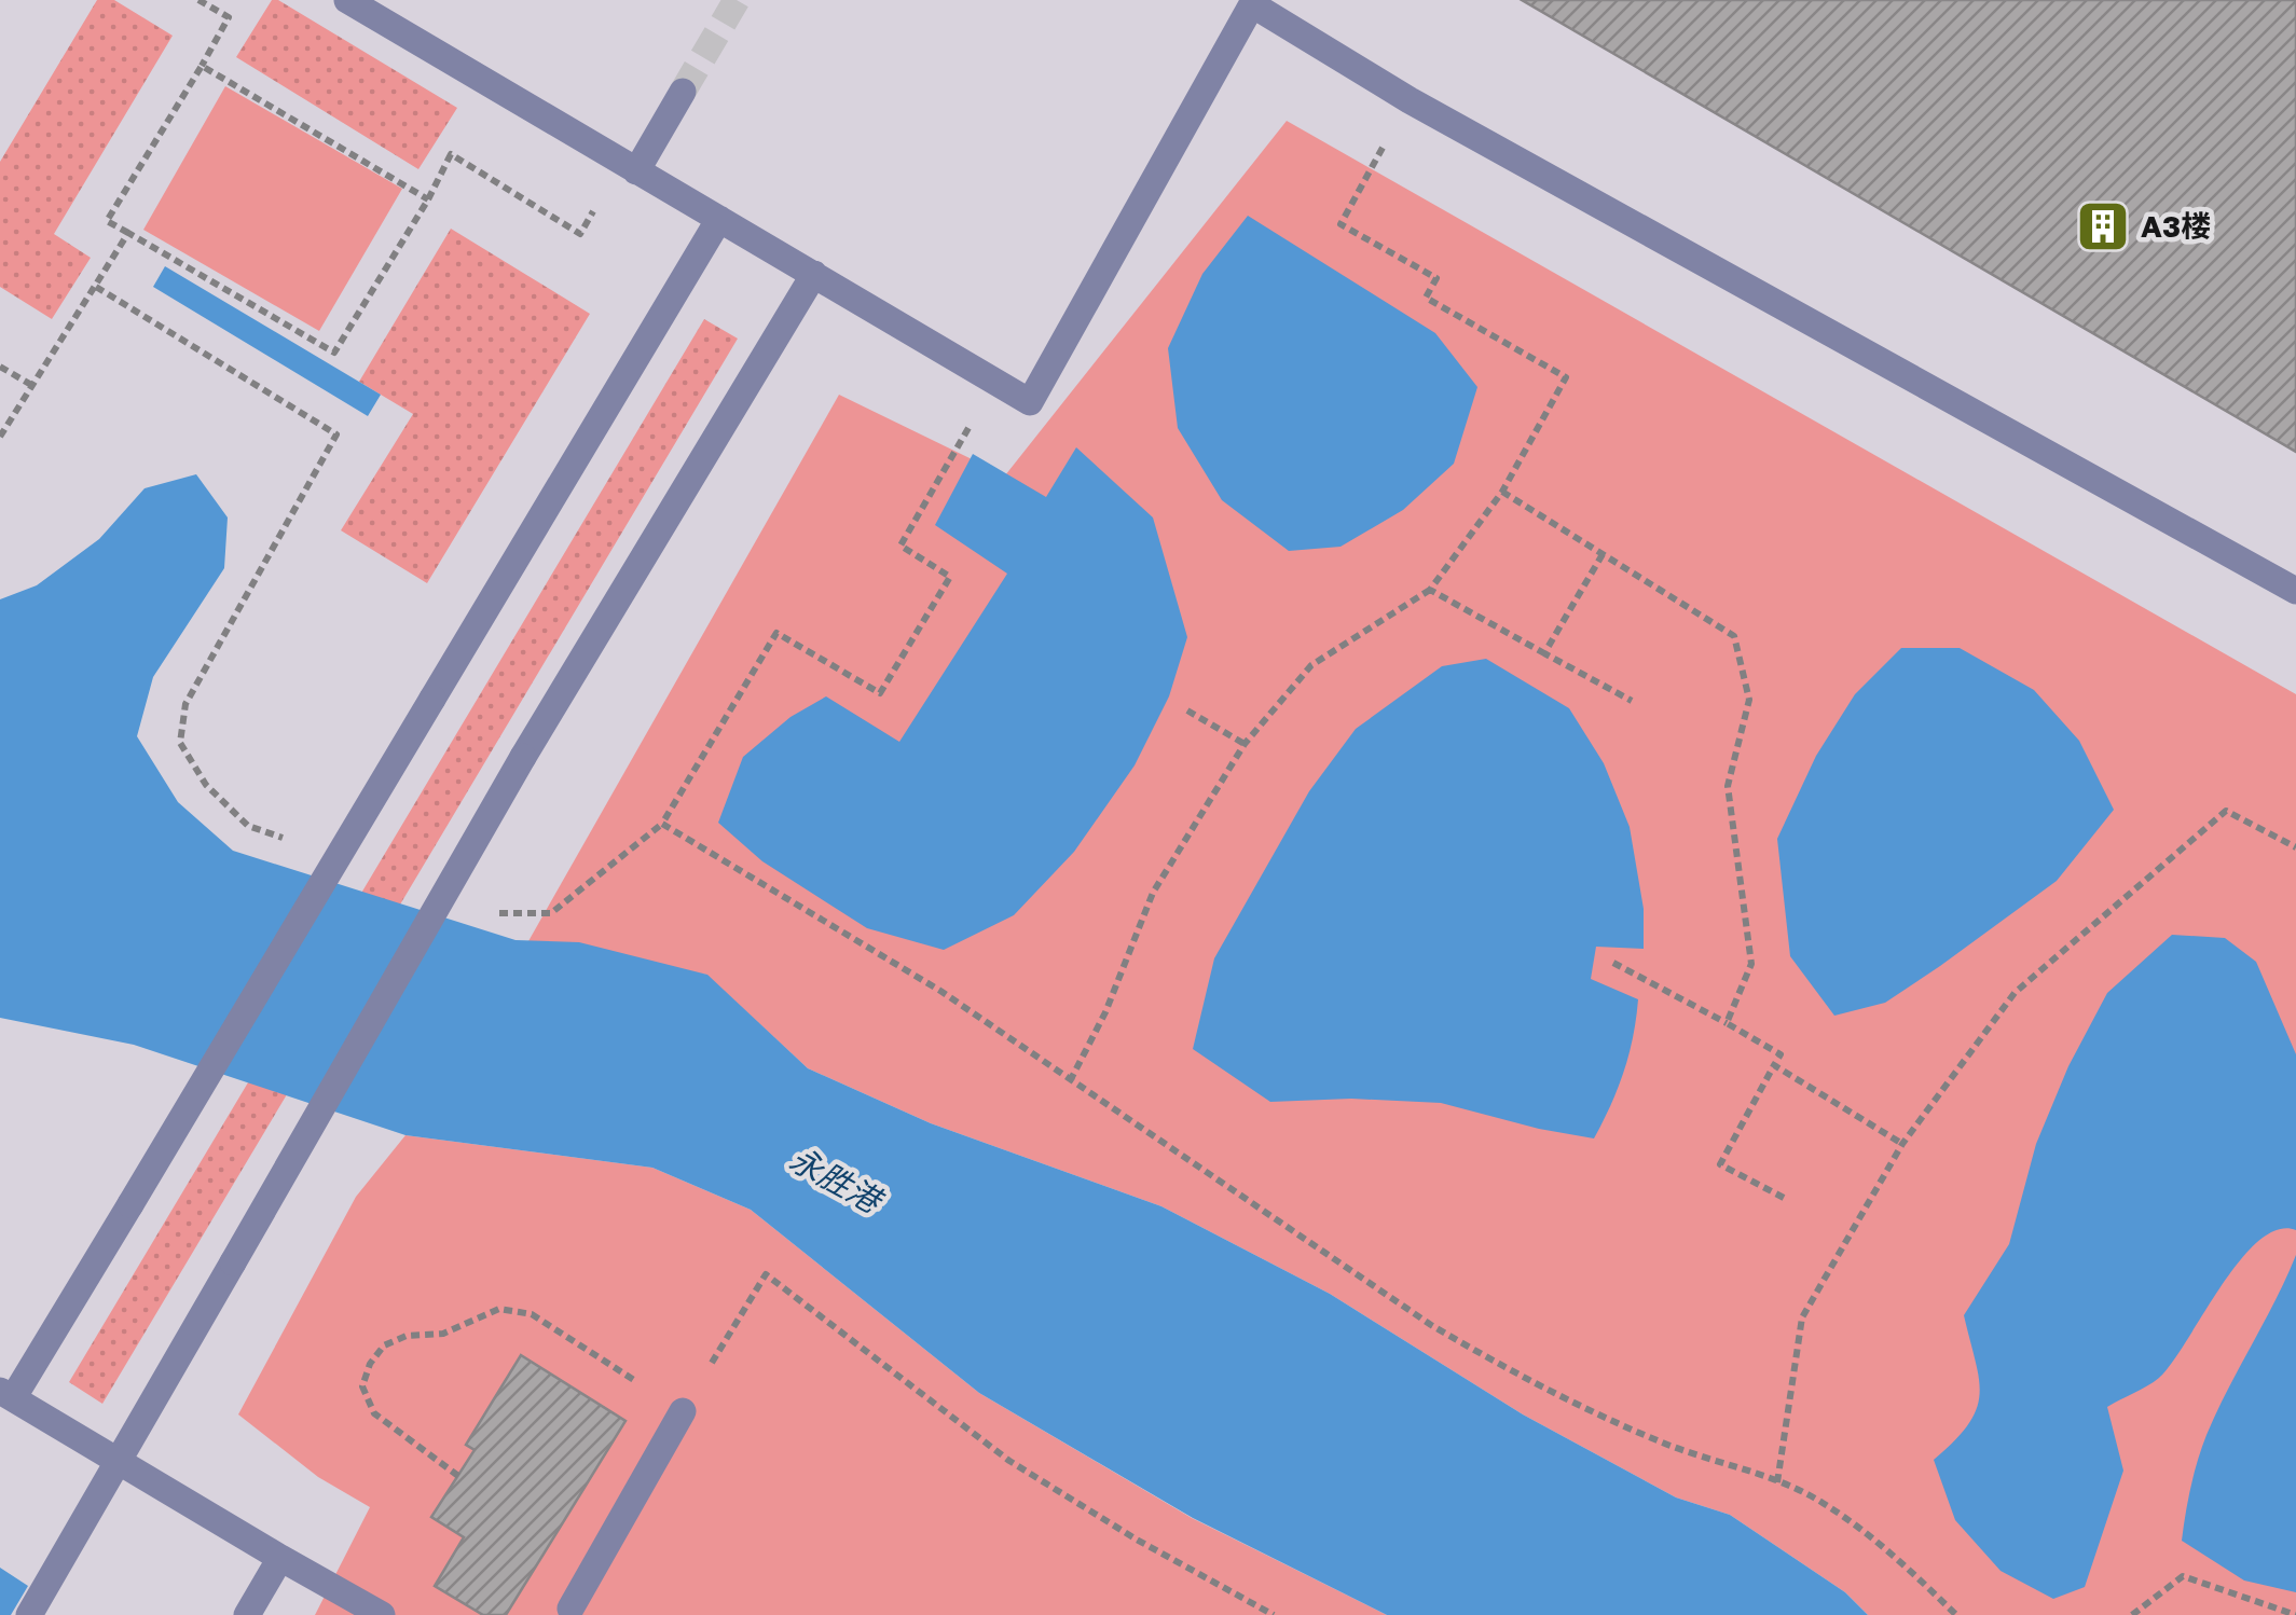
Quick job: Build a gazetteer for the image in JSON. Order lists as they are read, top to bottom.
{
  "water": ["永胜港"],
  "places": {
    "building": ["A3楼"]
  }
}
